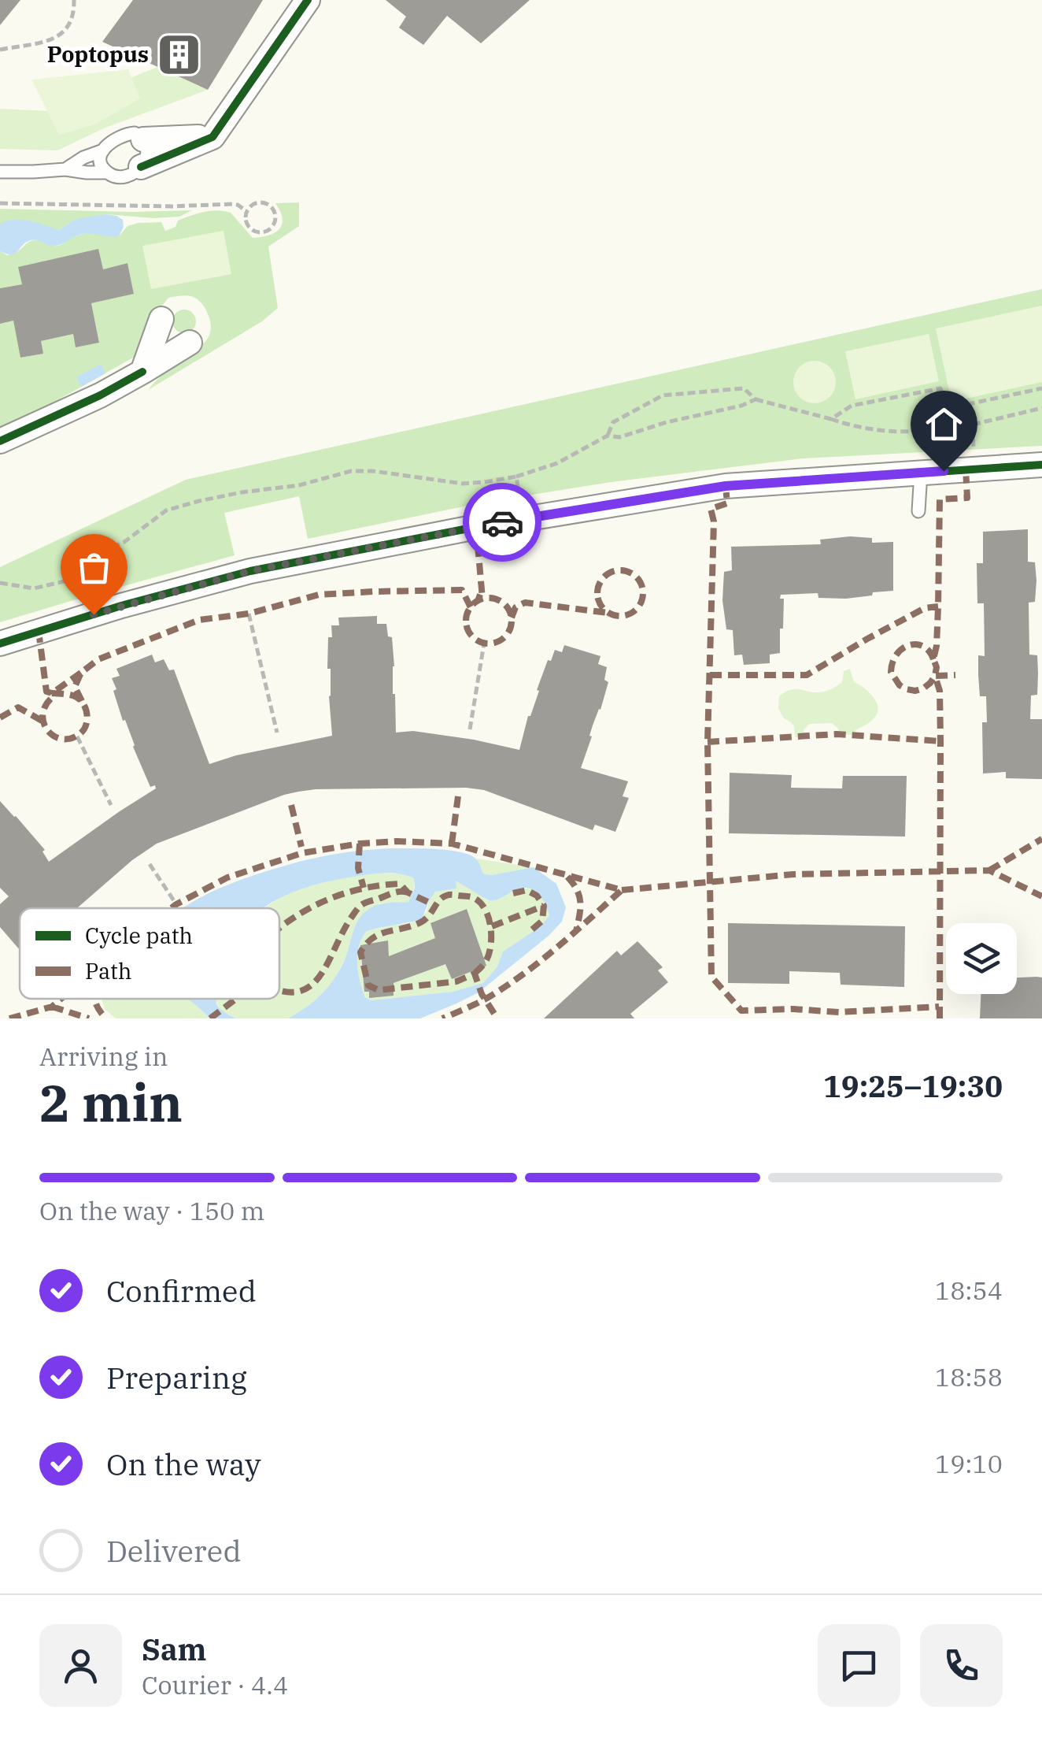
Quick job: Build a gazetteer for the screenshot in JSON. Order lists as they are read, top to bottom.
{
  "places": {
    "building": ["Poptopus"]
  },
  "legend": ["Cycle path", "Path"],
  "page": {
    "heading": ["2 min", "Arriving in", "19:25–19:30"],
    "panel": ["Sam", "Courier · 4.4"],
    "bar": "On the way · 150 m",
    "list": [
      ["Confirmed", "18:54"],
      ["Preparing", "18:58"],
      ["On the way", "19:10"],
      "Delivered"
    ]
  }
}
